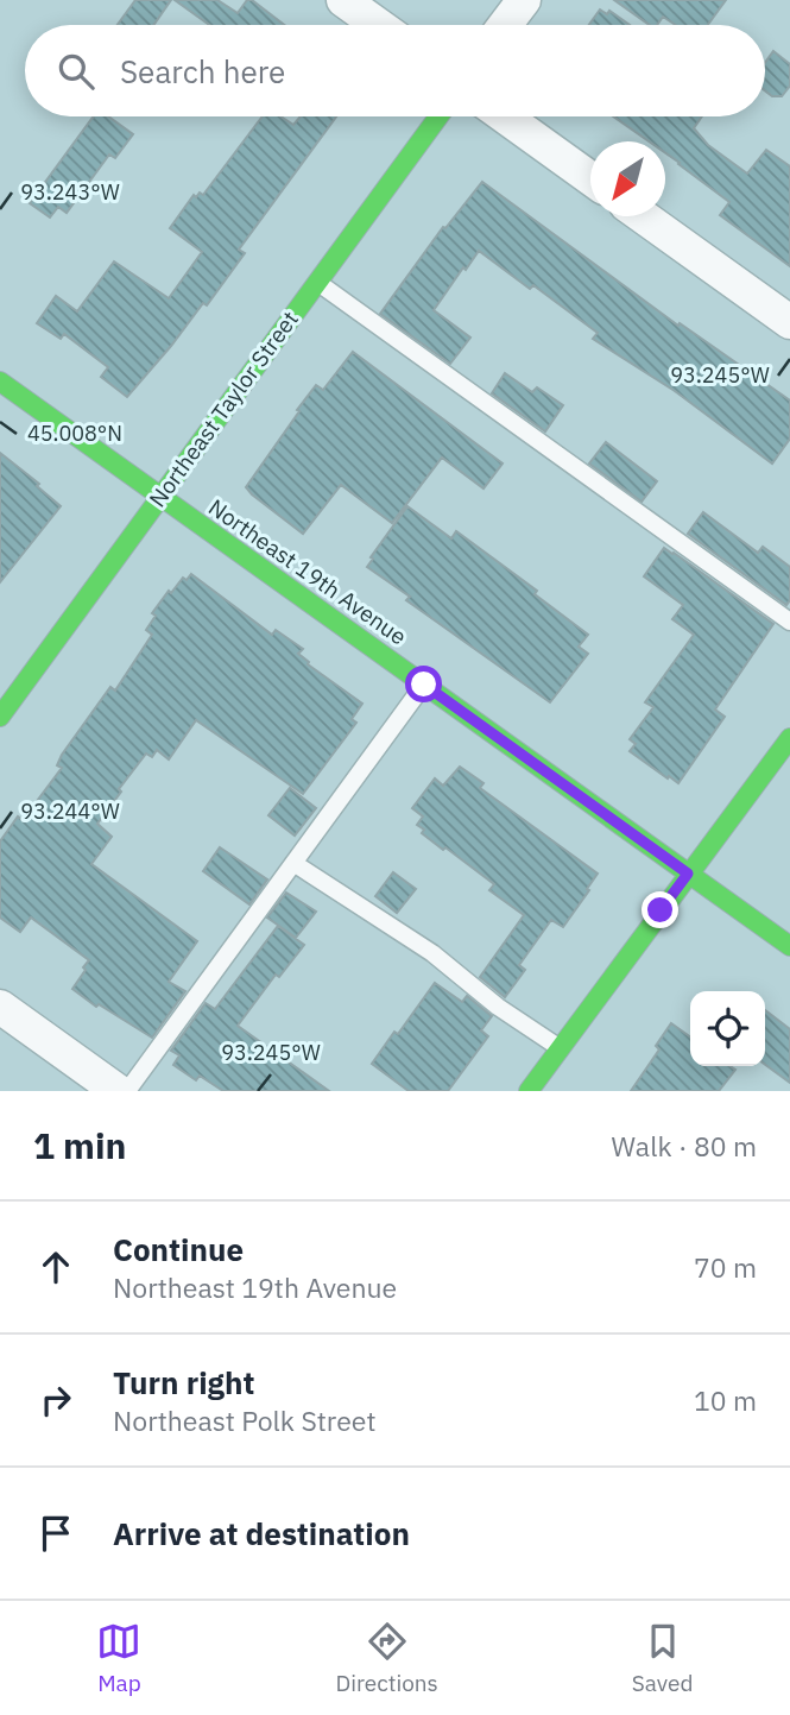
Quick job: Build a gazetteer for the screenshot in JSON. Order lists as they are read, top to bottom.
{
  "streets": {
    "street": ["Northeast Taylor Street", "Northeast 19th Avenue"]
  },
  "crossings": [
    ["Northeast Taylor Street", "Northeast 19th Avenue"]
  ],
  "north": "bottom left",
  "page": {
    "search": "Search here",
    "heading": ["1 min", "Walk · 80 m"],
    "list": [
      ["Continue", "Northeast 19th Avenue", "70 m"],
      ["Turn right", "Northeast Polk Street", "10 m"],
      "Arrive at destination"
    ],
    "nav": ["Map", "Directions", "Saved"]
  },
  "coordinates": [
    "93.243°W",
    "93.245°W",
    "45.008°N",
    "93.244°W"
  ]
}
